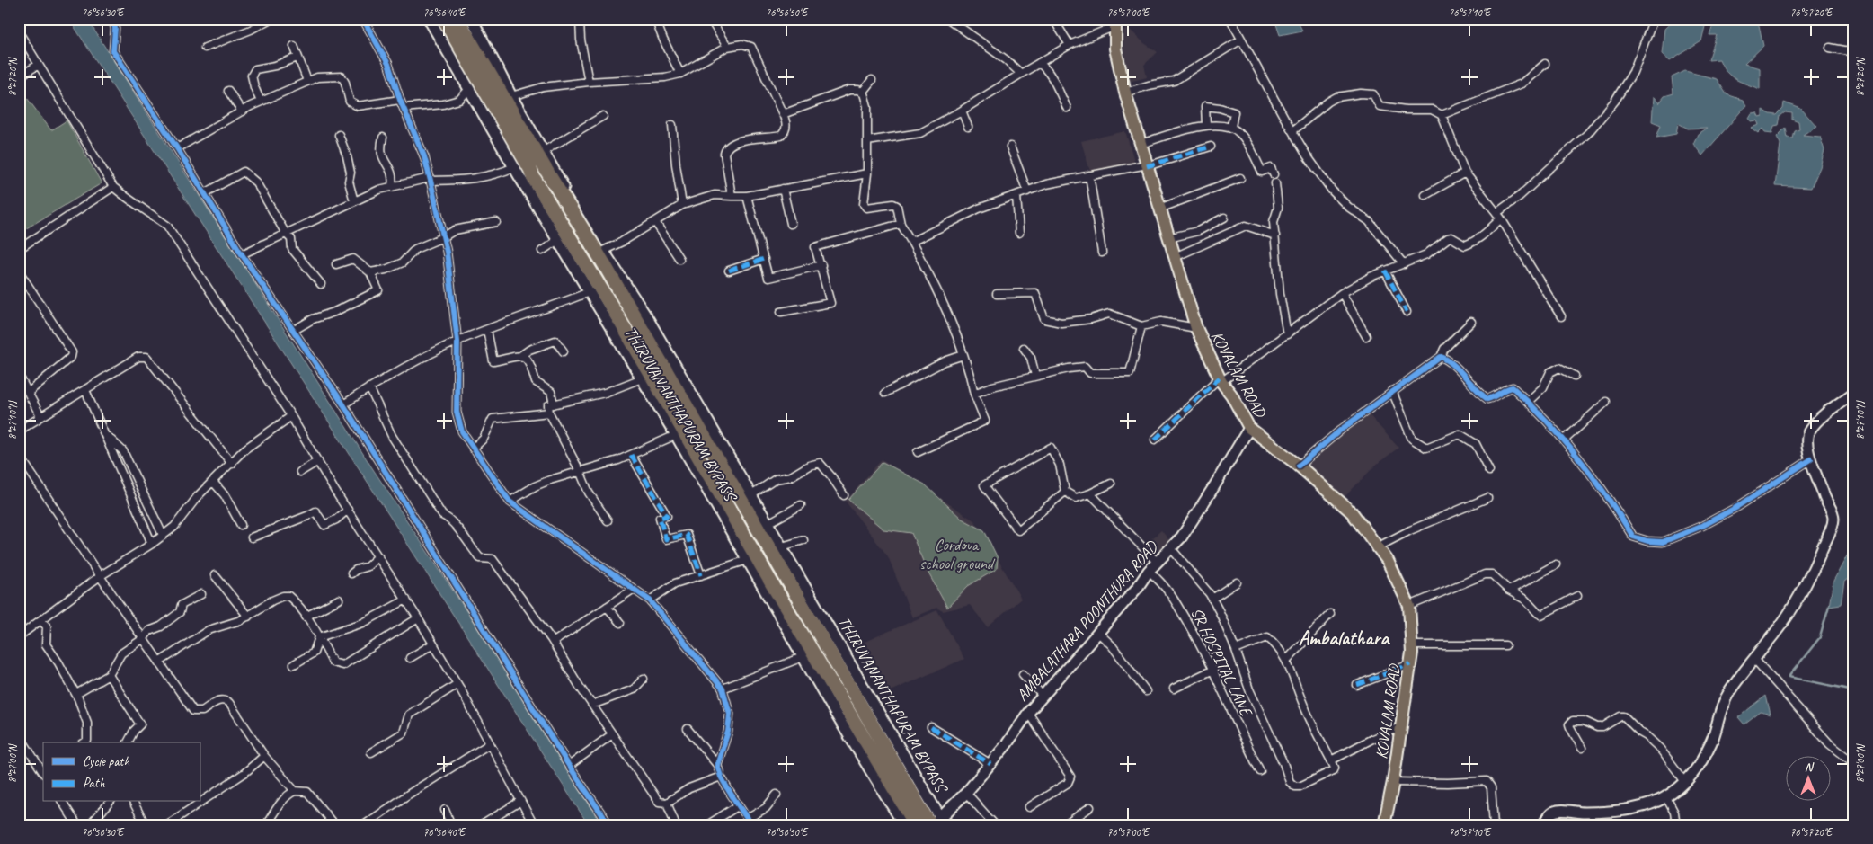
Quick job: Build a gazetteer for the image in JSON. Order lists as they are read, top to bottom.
{
  "streets": {
    "highway": ["THIRUVANANTHAPURAM BYPASS"],
    "main road": ["KOVALAM ROAD"],
    "street": ["AMBALATHARA POONTHURA ROAD", "SR HOSPITAL LANE"]
  },
  "crossings": [
    ["KOVALAM ROAD", "AMBALATHARA POONTHURA ROAD"],
    ["THIRUVANANTHAPURAM BYPASS", "AMBALATHARA POONTHURA ROAD"],
    ["AMBALATHARA POONTHURA ROAD", "SR HOSPITAL LANE"]
  ],
  "districts": ["Ambalathara"],
  "parks": ["Cordova school ground"],
  "legend": ["Cycle path", "Path"],
  "north": "top",
  "coordinates": [
    "76°56'30\"E",
    "76°56'40\"E",
    "76°56'50\"E",
    "76°57'00\"E",
    "76°57'10\"E",
    "76°57'20\"E",
    "8°27'20\"N",
    "8°27'10\"N",
    "8°27'00\"N"
  ]
}
